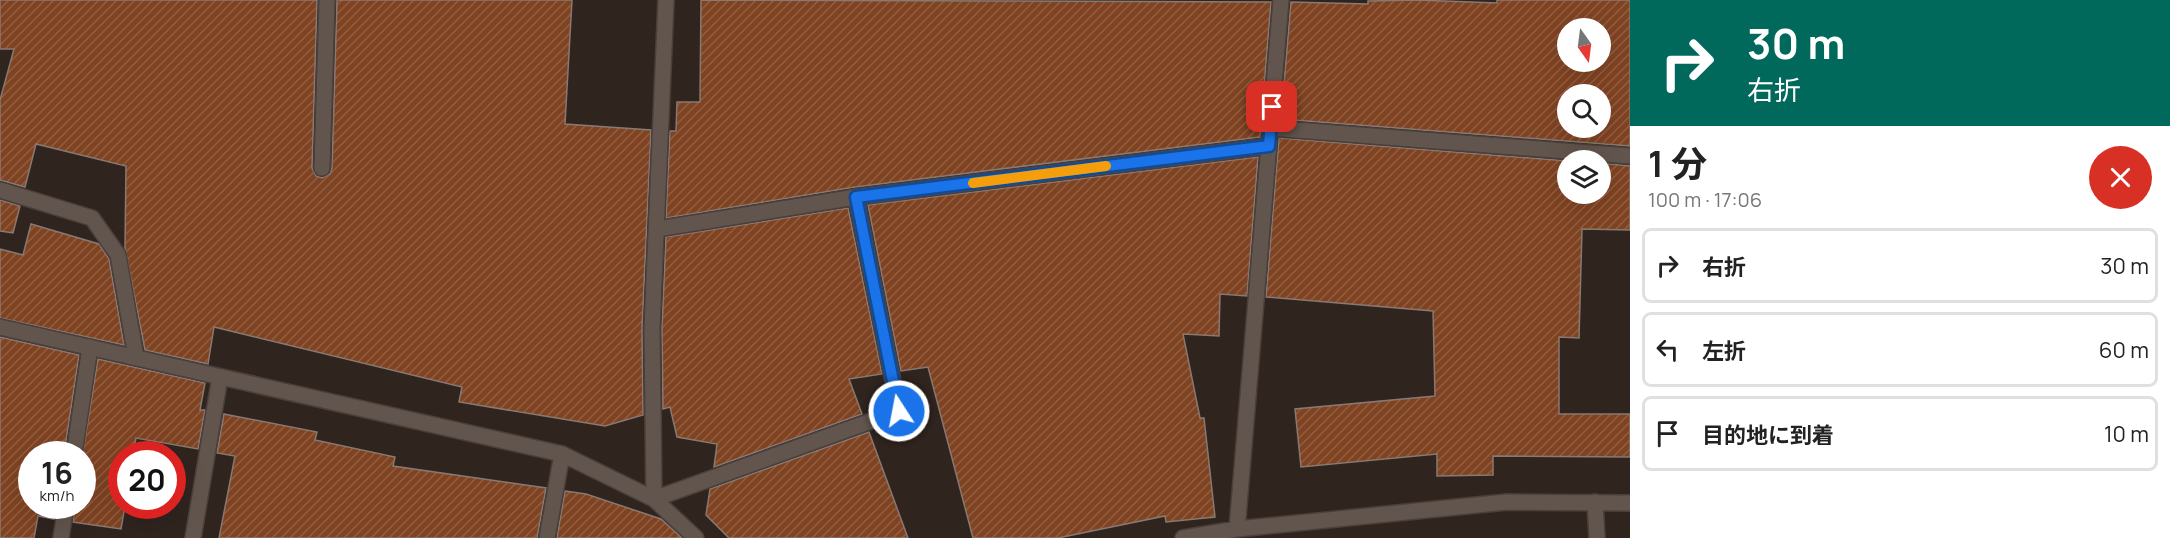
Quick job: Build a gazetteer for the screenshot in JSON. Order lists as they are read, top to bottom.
{
  "north": "bottom",
  "page": {
    "turn": ["30 m", "右折"],
    "heading": ["1 分", "100 m · 17:06"],
    "list": [
      {
        "name": "右折",
        "value": "30 m"
      },
      {
        "name": "左折",
        "value": "60 m"
      },
      {
        "name": "目的地に到着",
        "value": "10 m"
      }
    ],
    "speed": "16 km/h",
    "limit": "20"
  }
}
